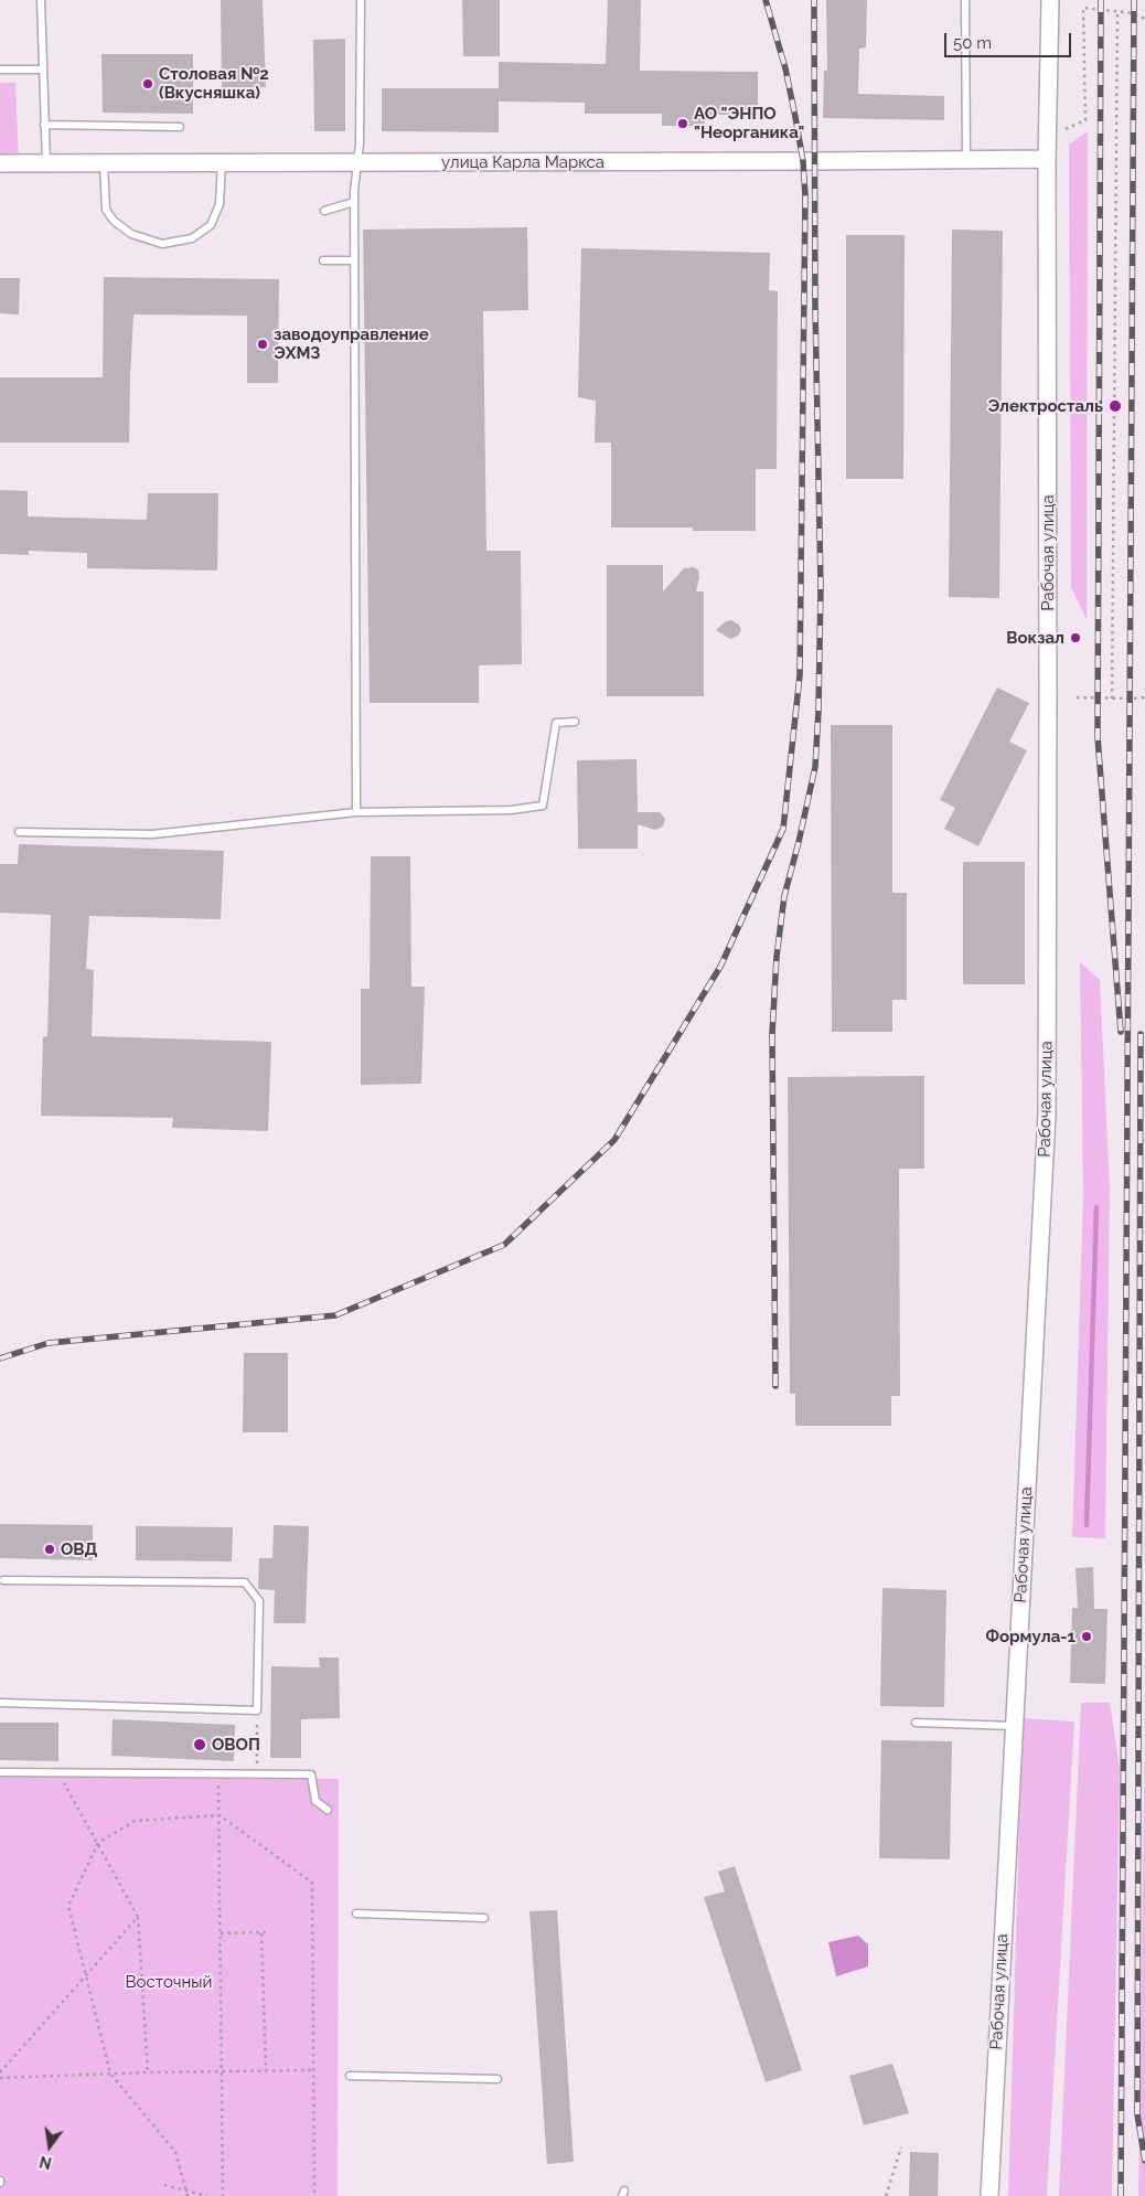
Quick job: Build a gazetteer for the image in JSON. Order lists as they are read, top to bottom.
{
  "streets": {
    "street": ["улица Карла Маркса", "Рабочая улица"]
  },
  "crossings": [
    ["улица Карла Маркса", "Рабочая улица"]
  ],
  "parks": ["Восточный"],
  "places": [
    "Столовая №2 (Вкусняшка)",
    "АО \"ЭНПО \"Неорганика\"",
    "заводоуправление ЭХМЗ",
    "Электросталь",
    "Вокзал",
    "ОВД",
    "Формула-1",
    "ОВОП"
  ],
  "scale_bar": "50 m",
  "north": "bottom"
}
